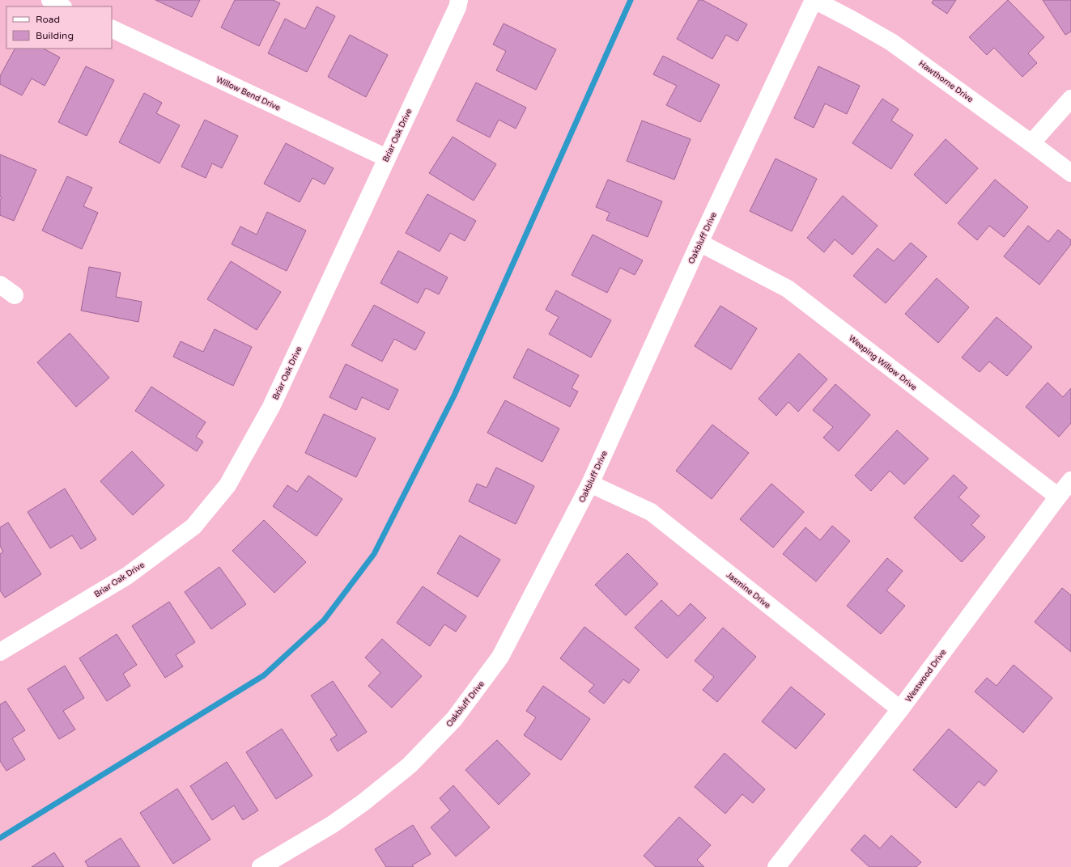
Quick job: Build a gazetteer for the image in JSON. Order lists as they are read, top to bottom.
{
  "streets": {
    "street": [
      "Hawthorne Drive",
      "Willow Bend Drive",
      "Briar Oak Drive",
      "Oakbluff Drive",
      "Weeping Willow Drive",
      "Jasmine Drive",
      "Westwood Drive"
    ]
  },
  "crossings": [
    ["Hawthorne Drive", "Oakbluff Drive"],
    ["Willow Bend Drive", "Briar Oak Drive"],
    ["Oakbluff Drive", "Weeping Willow Drive"],
    ["Oakbluff Drive", "Jasmine Drive"],
    ["Weeping Willow Drive", "Westwood Drive"],
    ["Jasmine Drive", "Westwood Drive"]
  ],
  "legend": ["Road", "Building"]
}
